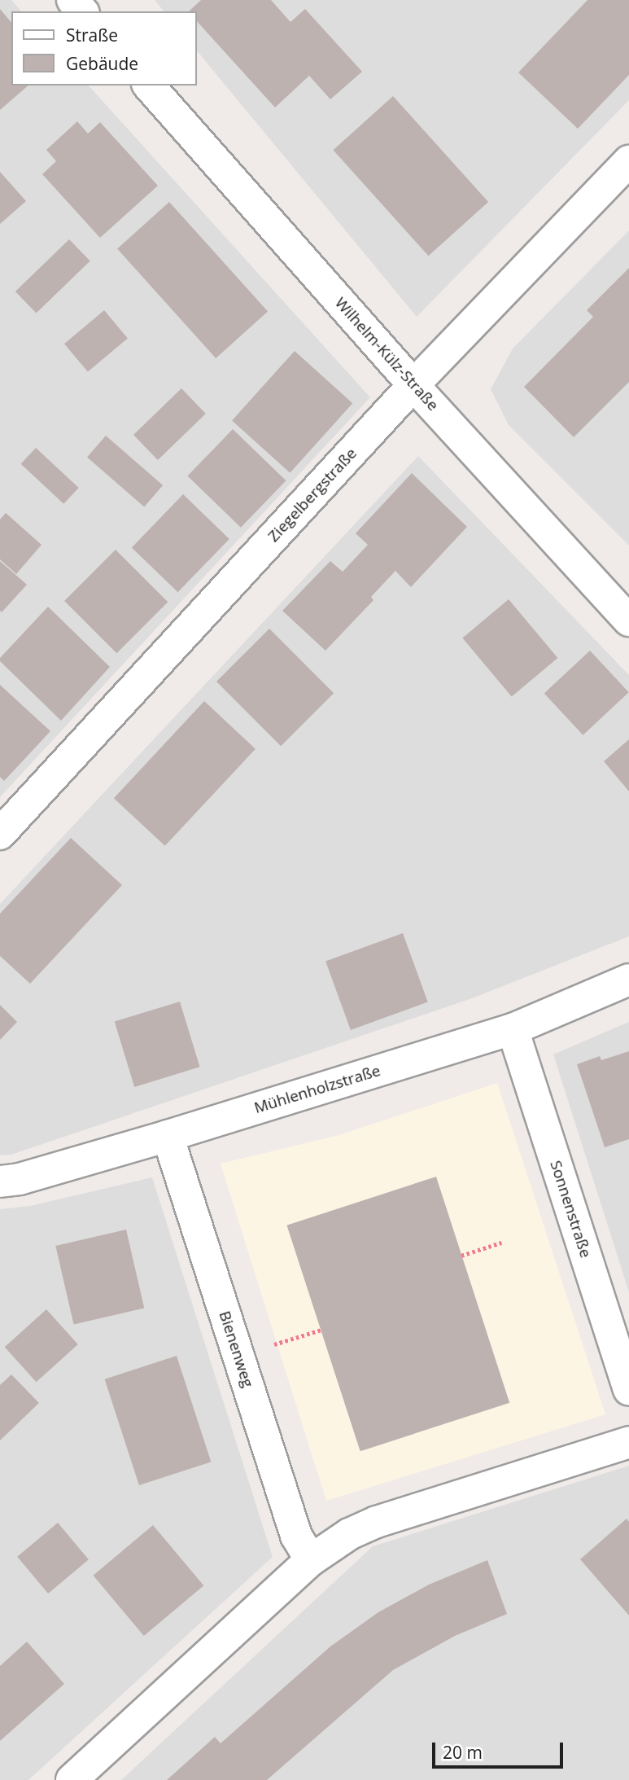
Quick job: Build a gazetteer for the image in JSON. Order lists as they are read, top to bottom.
{
  "streets": {
    "street": [
      "Wilhelm-Külz-Straße",
      "Ziegelbergstraße",
      "Mühlenholzstraße",
      "Sonnenstraße",
      "Bienenweg"
    ]
  },
  "crossings": [
    ["Wilhelm-Külz-Straße", "Ziegelbergstraße"],
    ["Mühlenholzstraße", "Sonnenstraße"],
    ["Mühlenholzstraße", "Bienenweg"]
  ],
  "legend": ["Straße", "Gebäude"],
  "scale_bar": "20 m"
}
